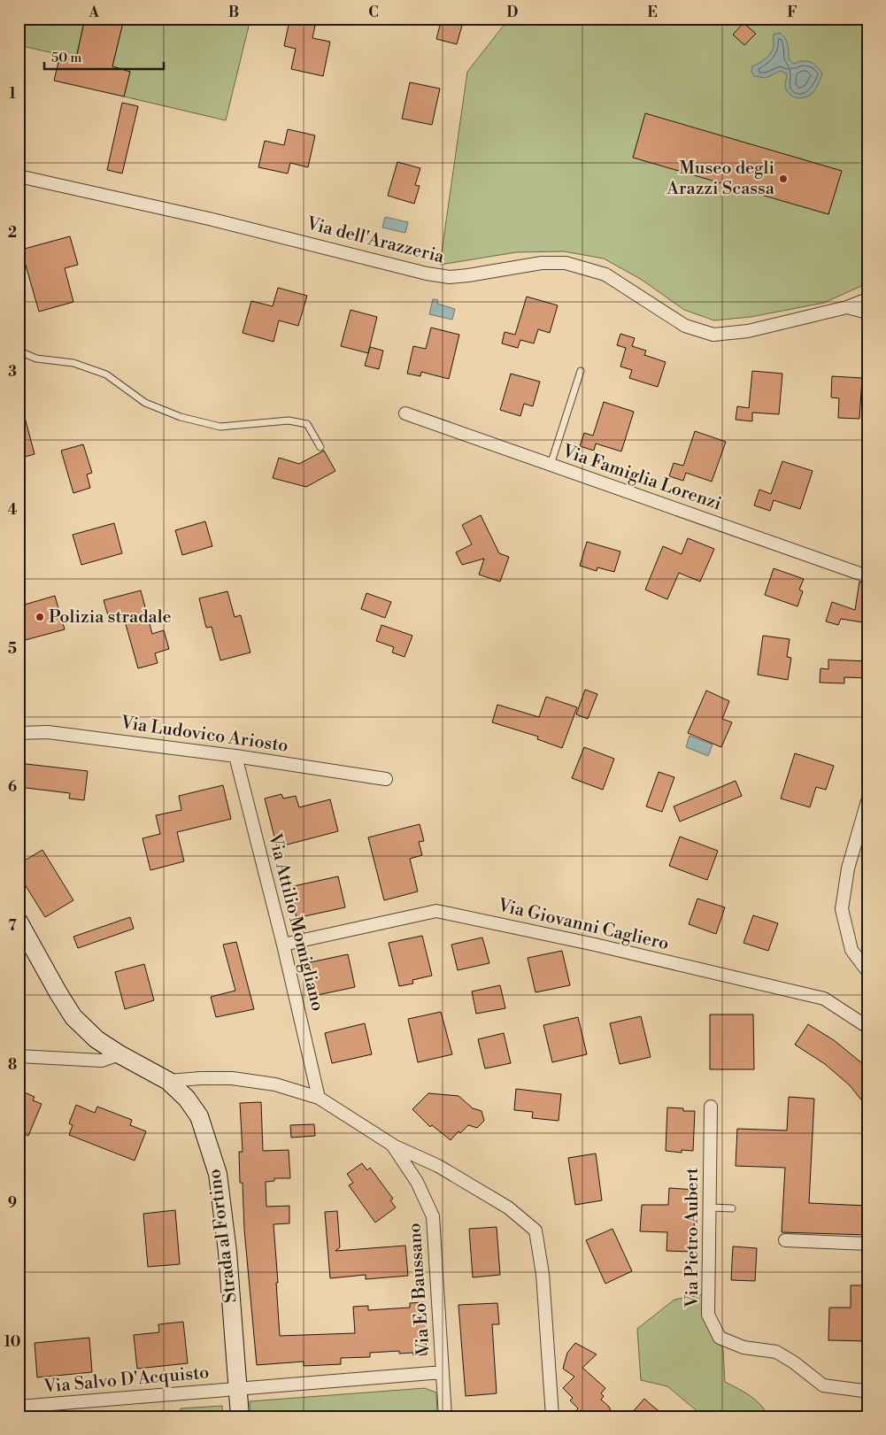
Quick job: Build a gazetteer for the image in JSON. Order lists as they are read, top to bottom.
{
  "streets": {
    "street": [
      "Via dell'Arazzeria",
      "Via Famiglia Lorenzi",
      "Via Ludovico Ariosto",
      "Via Attilio Momigliano",
      "Via Giovanni Cagliero",
      "Strada al Fortino",
      "Via Pietro Aubert",
      "Via Eo Baussano",
      "Via Salvo D'Acquisto"
    ]
  },
  "crossings": [
    ["Via Ludovico Ariosto", "Via Attilio Momigliano"],
    ["Via Attilio Momigliano", "Via Giovanni Cagliero"],
    ["Via Attilio Momigliano", "Via Eo Baussano"],
    ["Strada al Fortino", "Via Eo Baussano"],
    ["Strada al Fortino", "Via Salvo D'Acquisto"],
    ["Via Eo Baussano", "Via Salvo D'Acquisto"]
  ],
  "places": ["Museo degli Arazzi Scassa", "Polizia stradale"],
  "scale_bar": "50 m",
  "grid": {
    "columns": [
      "A",
      "B",
      "C",
      "D",
      "E",
      "F"
    ],
    "rows": [
      "1",
      "2",
      "3",
      "4",
      "5",
      "6",
      "7",
      "8",
      "9",
      "10"
    ]
  }
}
